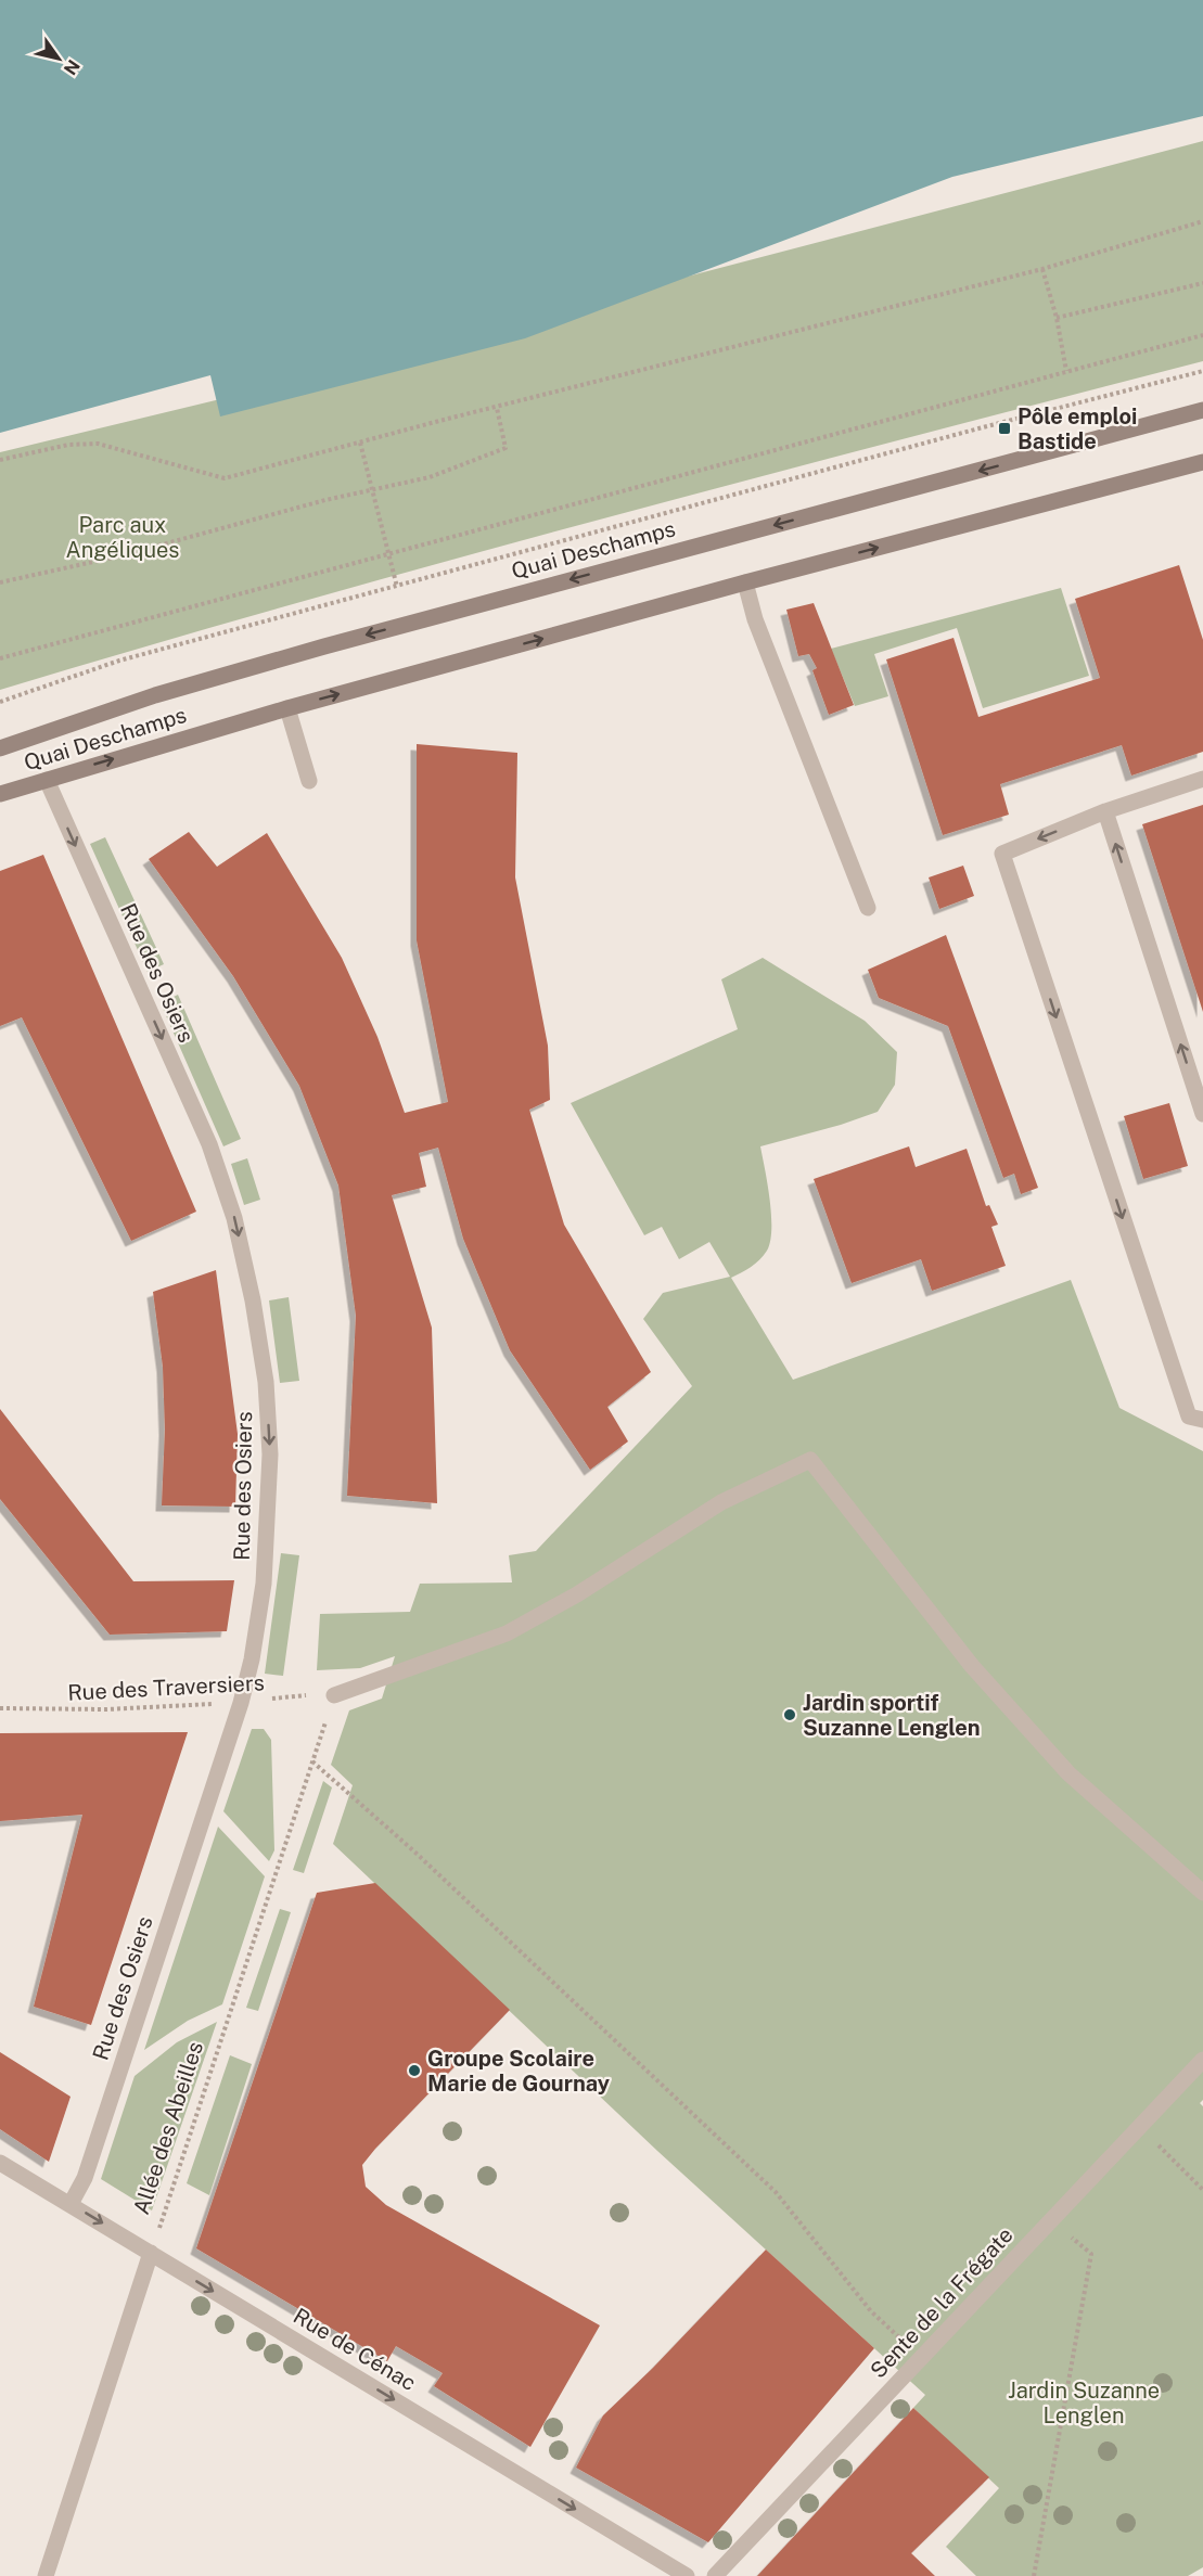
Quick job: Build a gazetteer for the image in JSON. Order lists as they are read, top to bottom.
{
  "streets": {
    "main road": ["Quai Deschamps"],
    "street": ["Rue des Osiers", "Sente de la Frégate", "Rue de Cénac"],
    "path": ["Rue des Traversiers", "Allée des Abeilles"]
  },
  "crossings": [
    ["Quai Deschamps", "Rue des Osiers"],
    ["Rue des Osiers", "Rue des Traversiers"],
    ["Rue des Osiers", "Rue de Cénac"],
    ["Rue des Traversiers", "Allée des Abeilles"],
    ["Allée des Abeilles", "Rue de Cénac"]
  ],
  "one_way": ["Rue des Osiers", "Rue de Cénac"],
  "parks": ["Parc aux Angéliques", "Jardin Suzanne Lenglen"],
  "places": {
    "transit": ["Pôle emploi Bastide"],
    "other": ["Jardin sportif Suzanne Lenglen", "Groupe Scolaire Marie de Gournay"]
  },
  "north": "bottom right"
}
